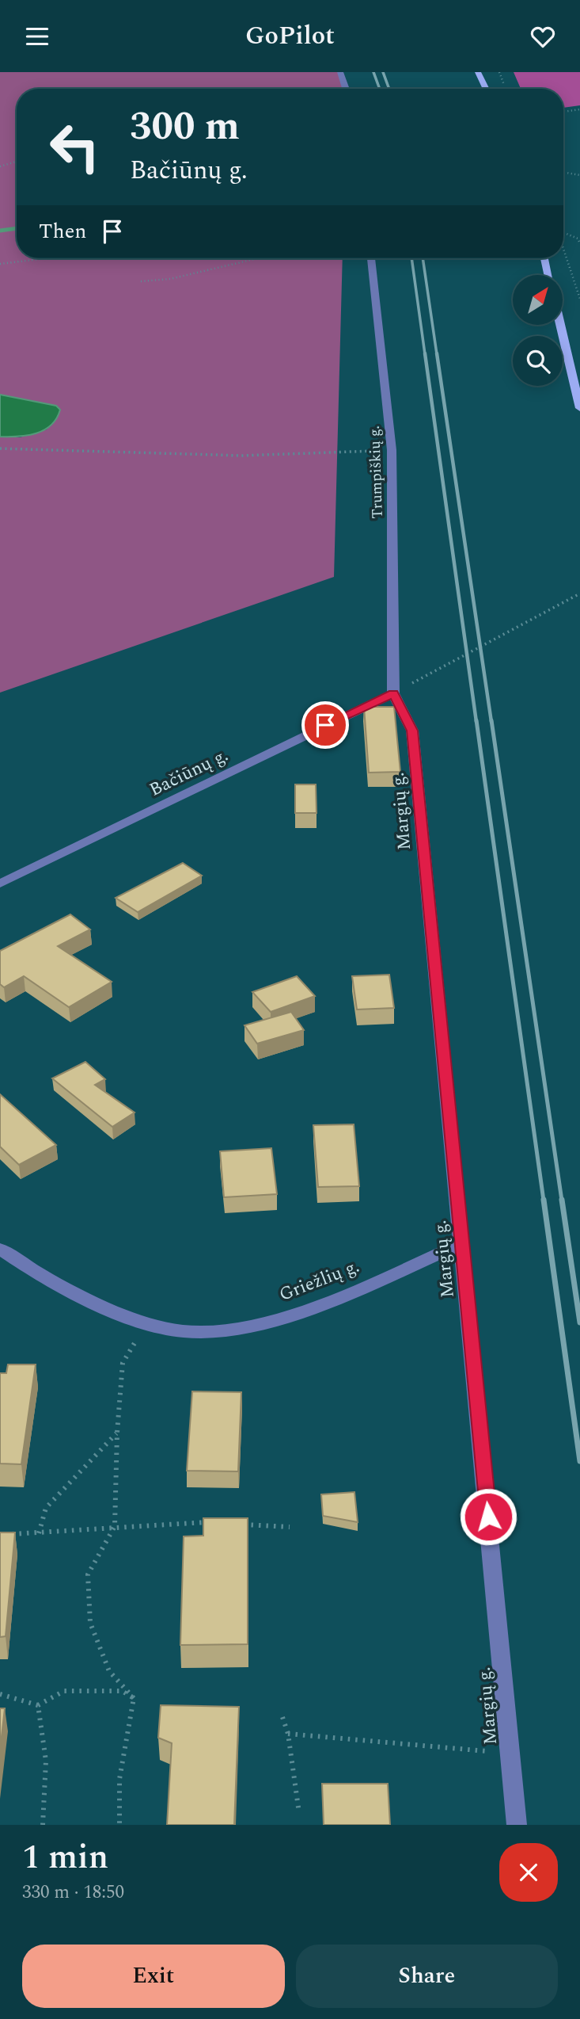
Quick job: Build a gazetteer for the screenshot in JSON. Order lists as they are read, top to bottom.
{
  "streets": {
    "street": [
      "Trumpiškių g.",
      "Bačiūnų g.",
      "Margių g.",
      "Griežlių g."
    ]
  },
  "crossings": [
    ["Trumpiškių g.", "Bačiūnų g."],
    ["Trumpiškių g.", "Margių g."],
    ["Bačiūnų g.", "Margių g."],
    ["Margių g.", "Griežlių g."]
  ],
  "north": "top right",
  "page": {
    "header": "GoPilot",
    "turn": ["300 m", "Bačiūnų g."],
    "then": "Then",
    "heading": ["1 min", "330 m · 18:50"],
    "buttons": ["Exit", "Share"]
  }
}
